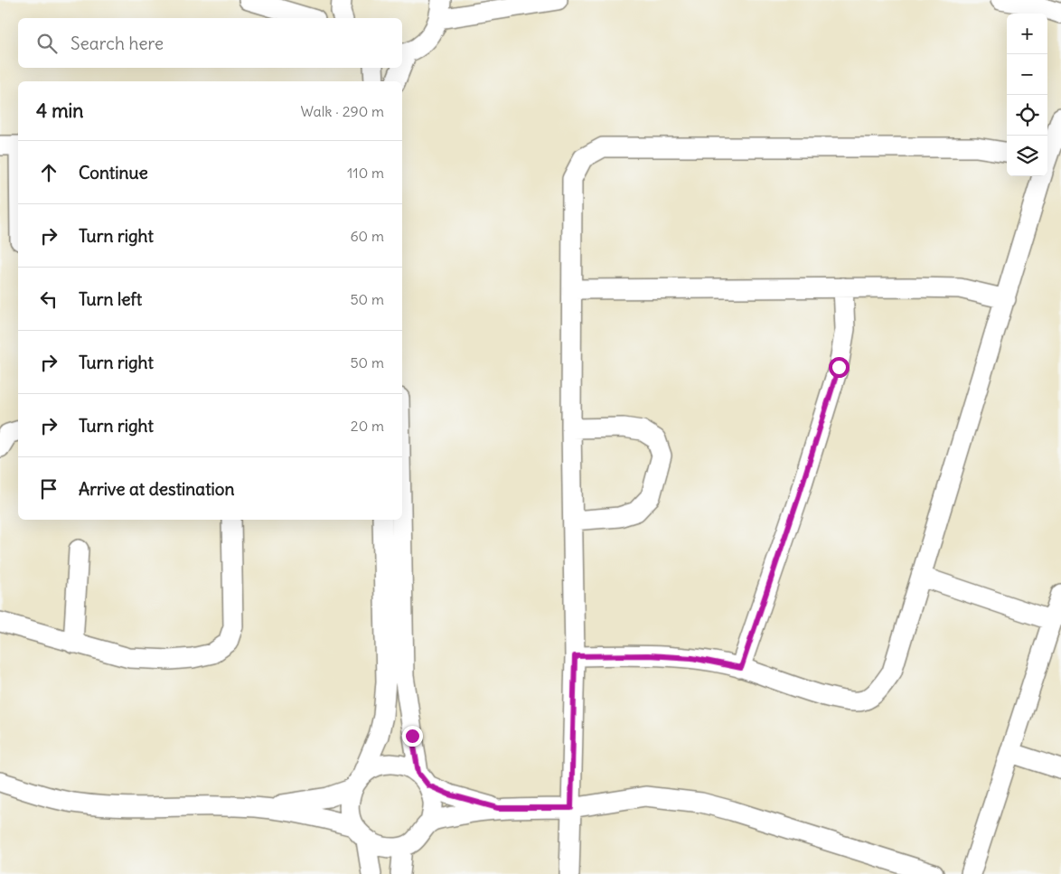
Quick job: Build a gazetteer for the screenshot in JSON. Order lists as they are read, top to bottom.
{
  "page": {
    "map_buttons": ["+", "−"],
    "search": "Search here",
    "heading": ["4 min", "Walk · 290 m"],
    "list": [
      ["Continue", "110 m"],
      ["Turn right", "60 m"],
      ["Turn left", "50 m"],
      ["Turn right", "50 m"],
      ["Turn right", "20 m"],
      "Arrive at destination"
    ]
  }
}
